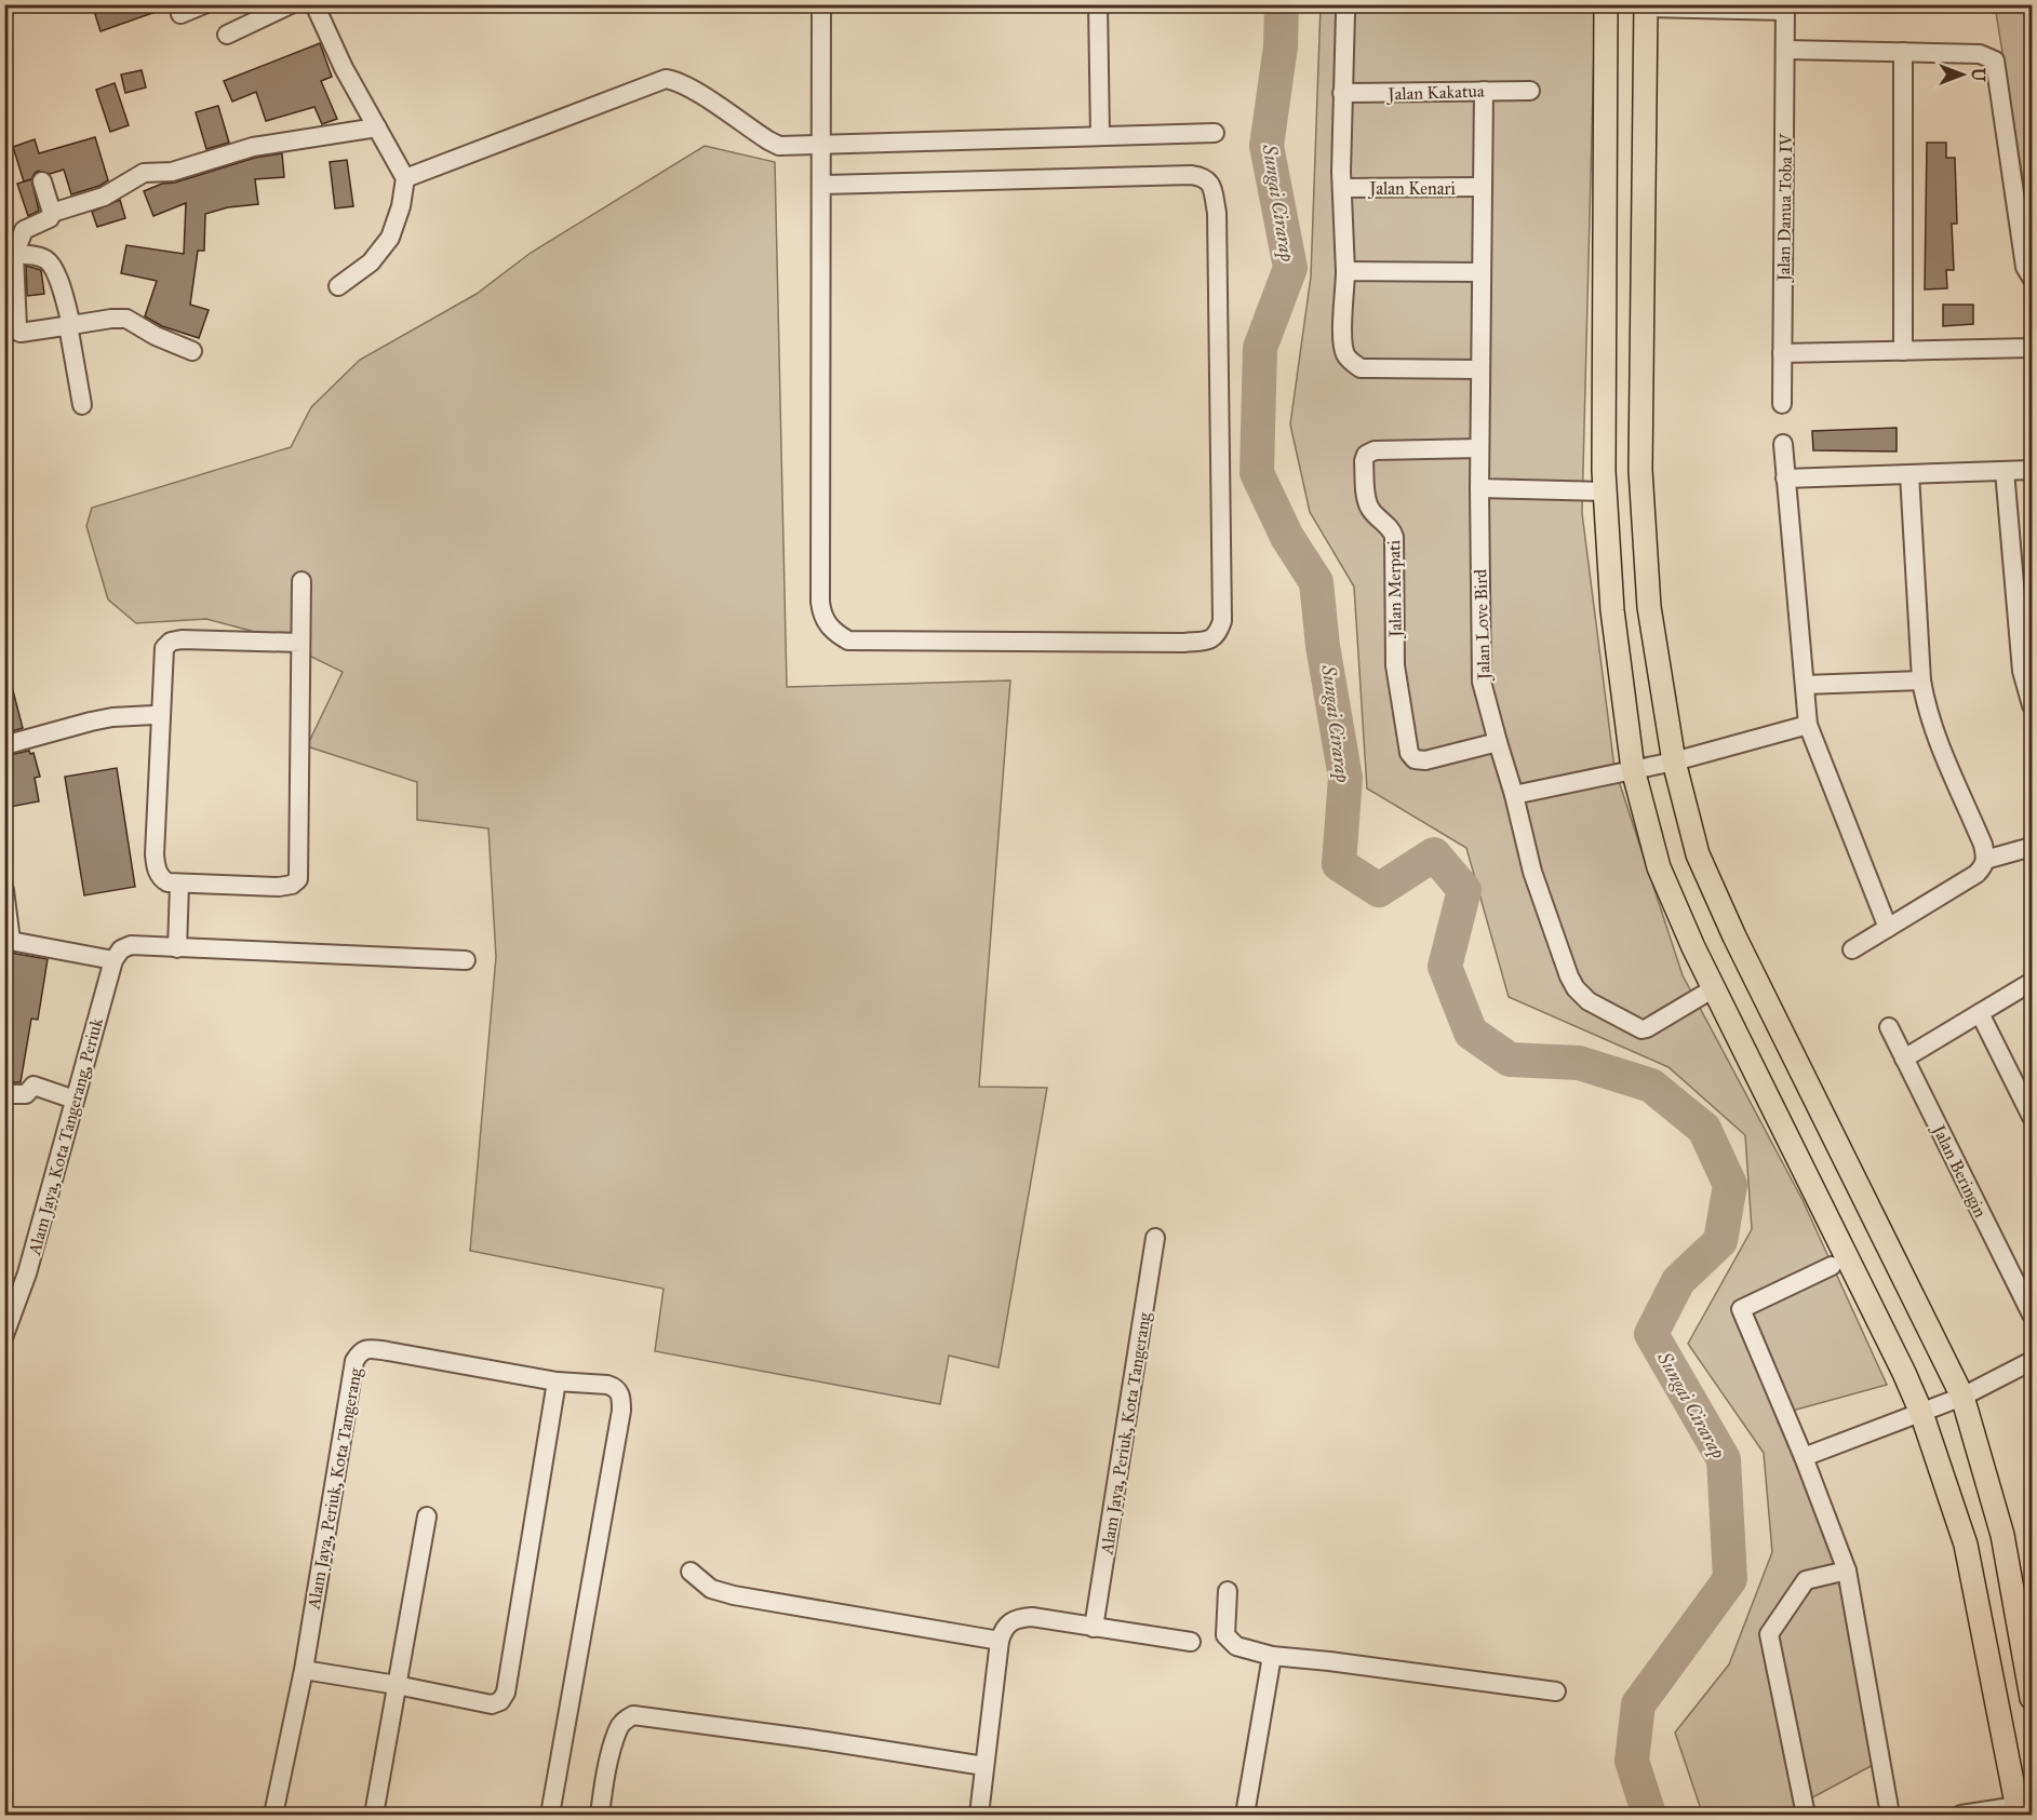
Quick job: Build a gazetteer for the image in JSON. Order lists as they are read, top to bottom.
{
  "streets": {
    "street": [
      "Jalan Kakatua",
      "Jalan Kenari",
      "Jalan Danua Toba IV",
      "Jalan Merpati",
      "Jalan Love Bird",
      "Alam Jaya, Kota Tangerang, Periuk",
      "Jalan Beringin",
      "Alam Jaya, Periuk, Kota Tangerang"
    ]
  },
  "crossings": [
    ["Jalan Kakatua", "Jalan Love Bird"],
    ["Jalan Kenari", "Jalan Love Bird"],
    ["Jalan Merpati", "Jalan Love Bird"]
  ],
  "water": ["Sungai Cirarap"],
  "north": "right"
}
